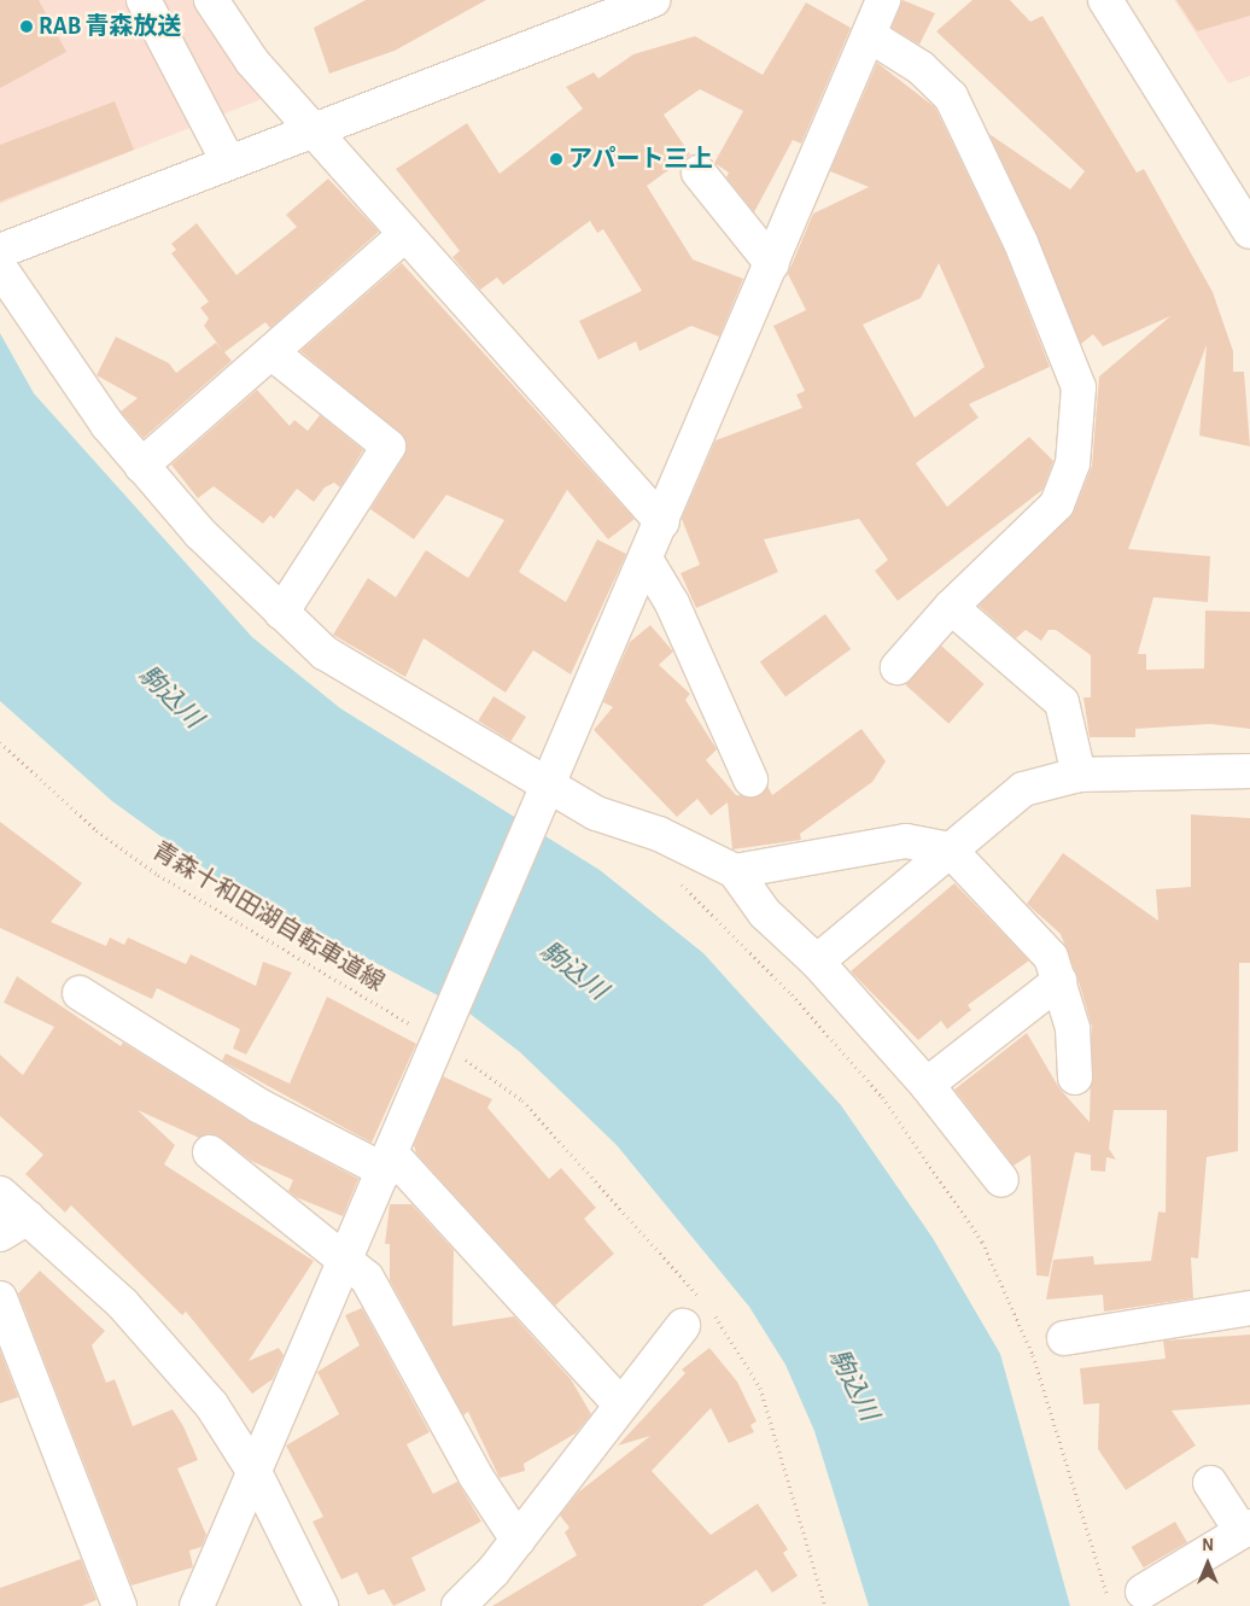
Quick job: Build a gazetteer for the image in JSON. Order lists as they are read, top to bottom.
{
  "streets": {
    "path": ["青森十和田湖自転車道線"]
  },
  "water": ["駒込川"],
  "places": ["RAB 青森放送", "アパート三上"],
  "north": "top"
}
